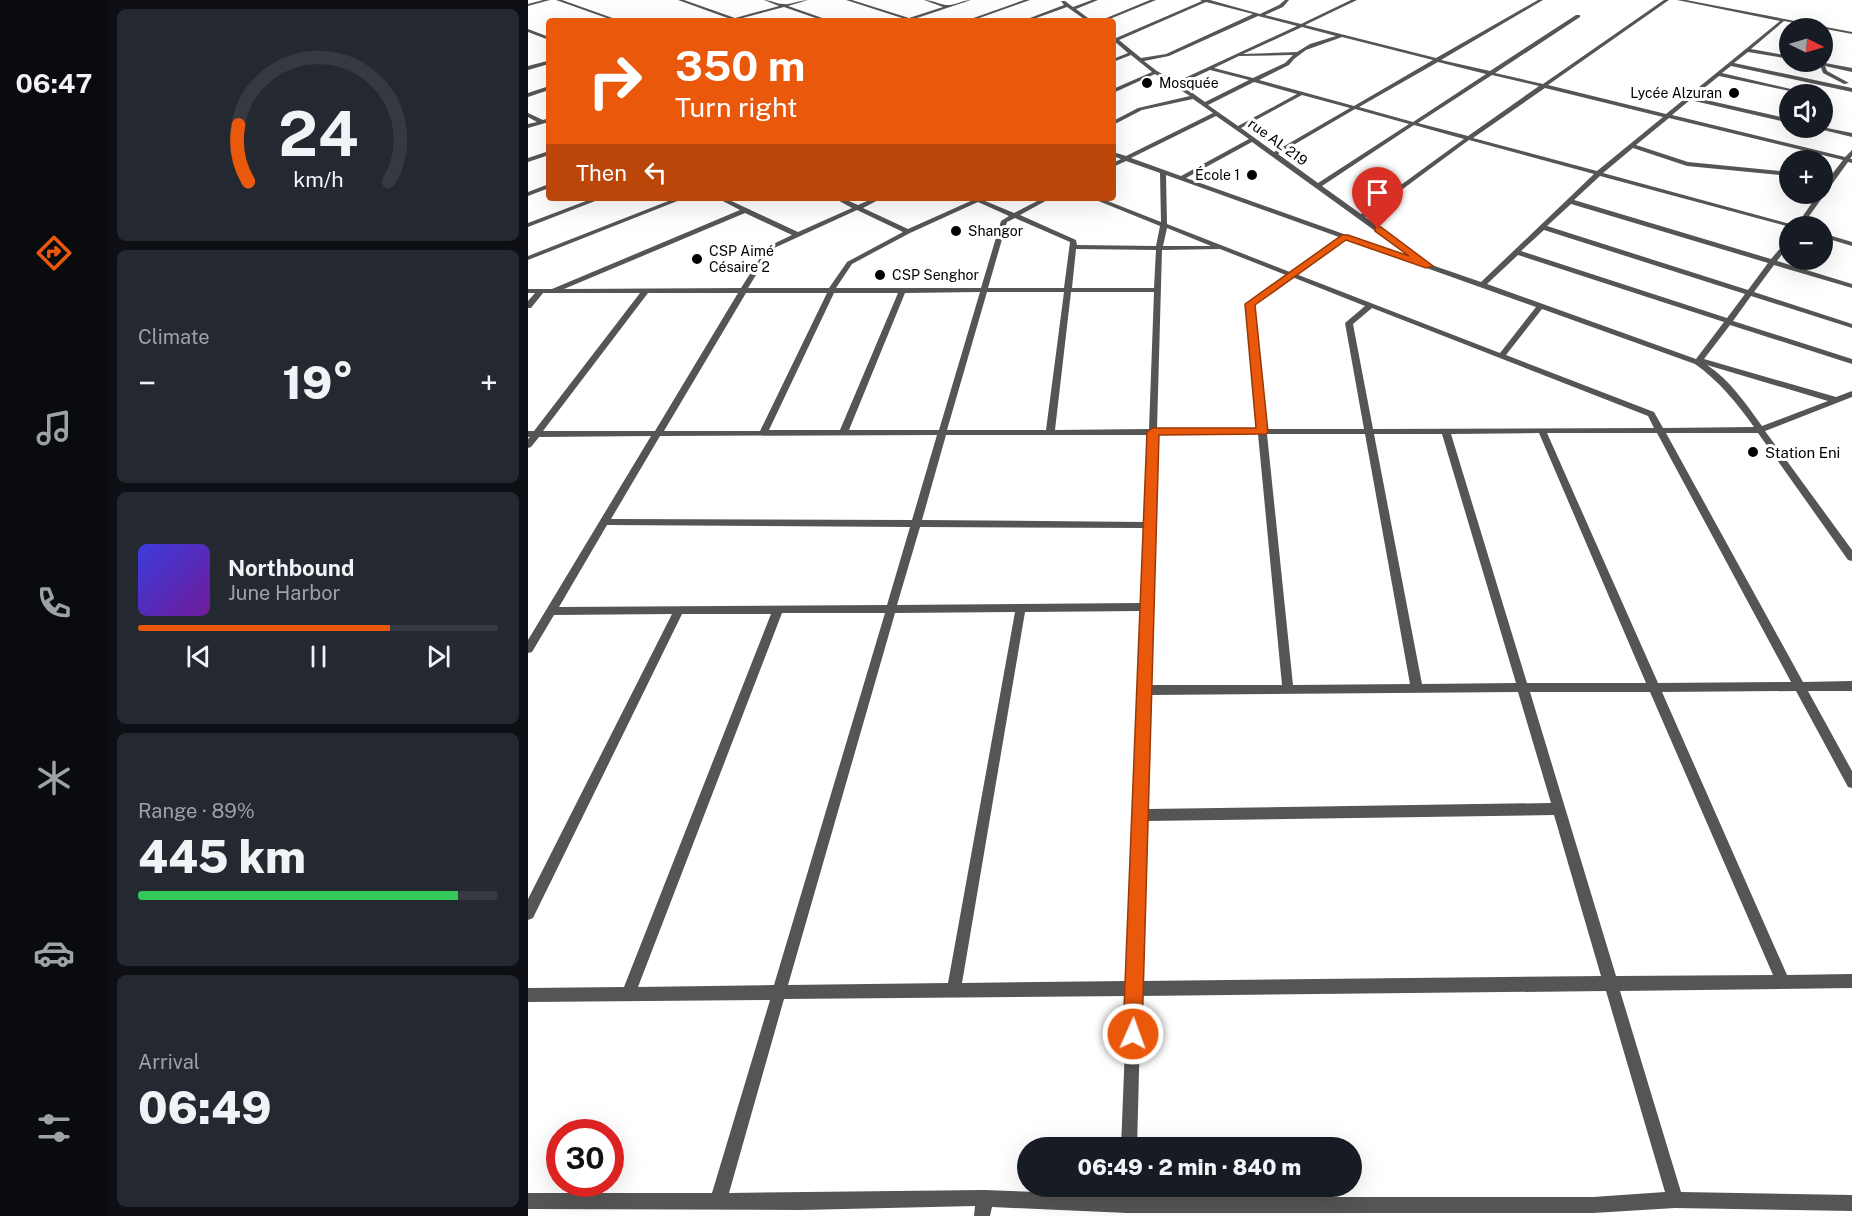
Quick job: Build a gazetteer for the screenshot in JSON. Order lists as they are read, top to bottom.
{
  "streets": {
    "street": ["rue AL 219"]
  },
  "places": [
    "Mosquée",
    "Lycée Alzuran",
    "École 1",
    "Shangor",
    "CSP Aimé Césaire 2",
    "CSP Senghor",
    "Station Eni"
  ],
  "north": "right",
  "page": {
    "tabs": "06:47",
    "map_buttons": ["+", "−"],
    "turn": ["350 m", "Turn right"],
    "then": "Then",
    "tile": [
      "Climate",
      ["Range · 89%", "445 km"],
      ["Arrival", "06:49"]
    ],
    "heat": ["−", "19°", "+"],
    "song": ["Northbound", "June Harbor"],
    "limit": "30",
    "trip": "06:49 · 2 min · 840 m",
    "gauge": ["24", "km/h"]
  }
}
